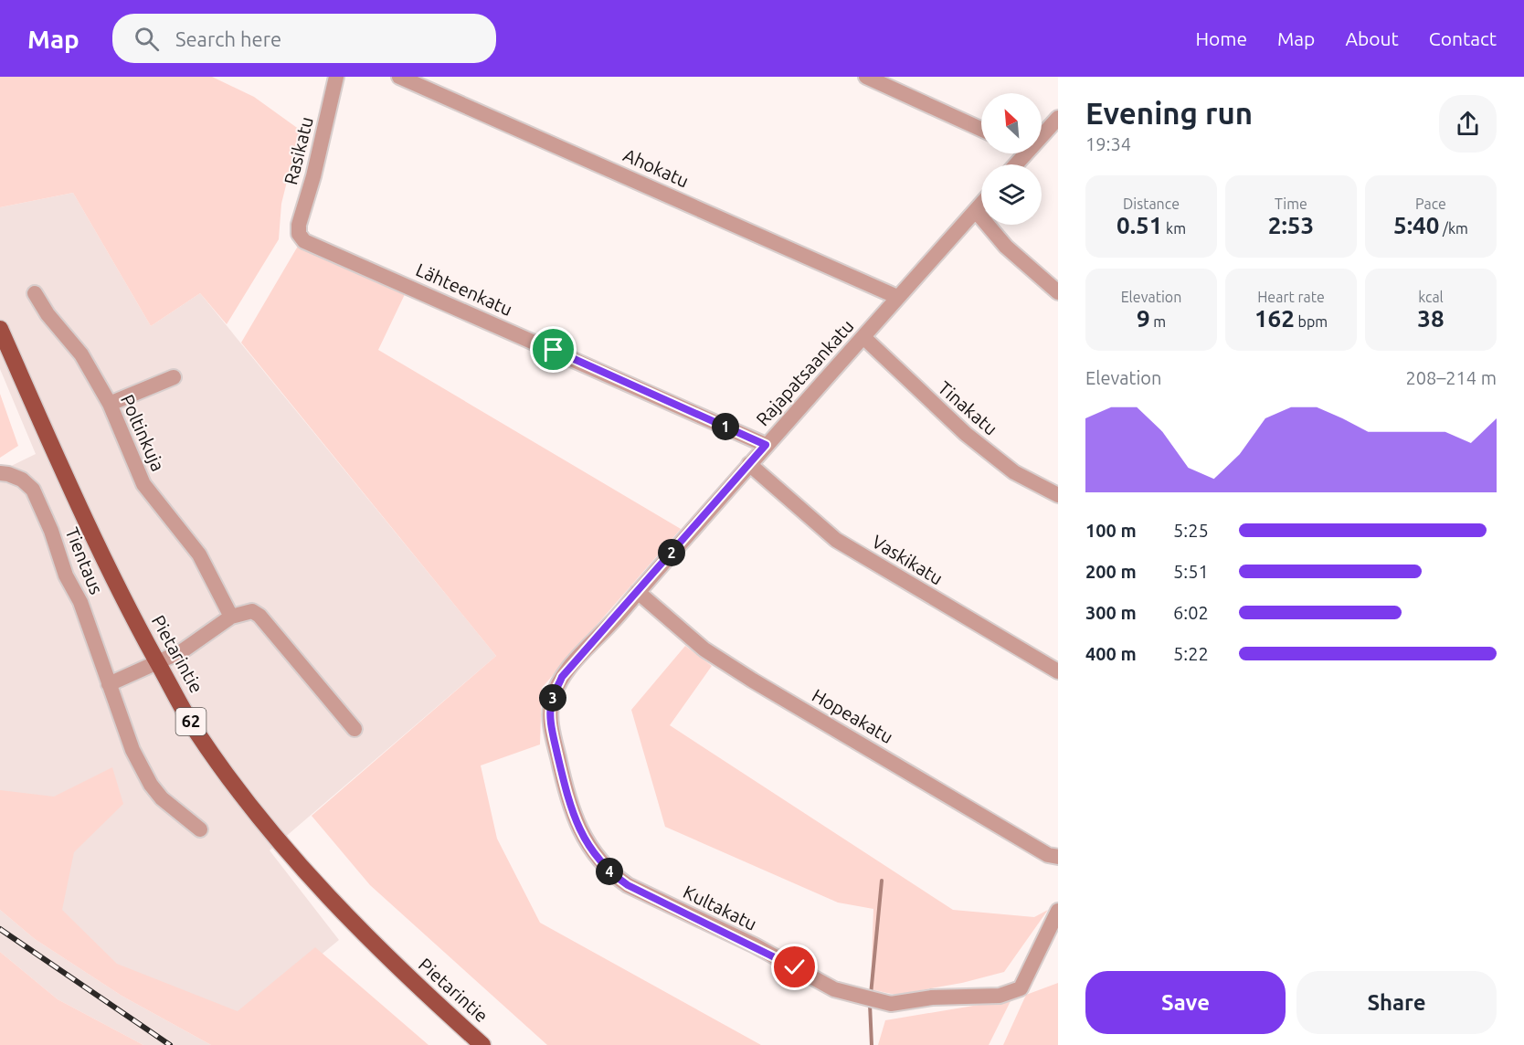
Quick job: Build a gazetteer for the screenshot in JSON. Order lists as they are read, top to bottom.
{
  "streets": {
    "main road": ["Pietarintie", "62"],
    "street": [
      "Rasikatu",
      "Ahokatu",
      "Lähteenkatu",
      "Rajapatsaankatu",
      "Tinakatu",
      "Poltinkuja",
      "Vaskikatu",
      "Tientaus",
      "Hopeakatu",
      "Kultakatu"
    ]
  },
  "crossings": [
    ["Rasikatu", "Lähteenkatu"],
    ["Ahokatu", "Rajapatsaankatu"],
    ["Lähteenkatu", "Rajapatsaankatu"],
    ["Rajapatsaankatu", "Tinakatu"],
    ["Rajapatsaankatu", "Vaskikatu"],
    ["Rajapatsaankatu", "Hopeakatu"],
    ["Rajapatsaankatu", "Kultakatu"]
  ],
  "north": "top left",
  "page": {
    "header": "Map",
    "search": "Search here",
    "nav": [
      "Home",
      "Map",
      "About",
      "Contact"
    ],
    "heading": ["Evening run", "19:34"],
    "stats": [
      ["Distance", "0.51 km"],
      ["Time", "2:53"],
      ["Pace", "5:40 /km"],
      ["Elevation", "9 m"],
      ["Heart rate", "162 bpm"],
      ["kcal", "38"]
    ],
    "chart": ["Elevation", "208–214 m"],
    "pins": [
      "1",
      "2",
      "3",
      "4"
    ],
    "list": [
      {
        "name": "100 m",
        "note": "5:25"
      },
      {
        "name": "200 m",
        "note": "5:51"
      },
      {
        "name": "300 m",
        "note": "6:02"
      },
      {
        "name": "400 m",
        "note": "5:22"
      }
    ],
    "buttons": ["Save", "Share"]
  }
}
